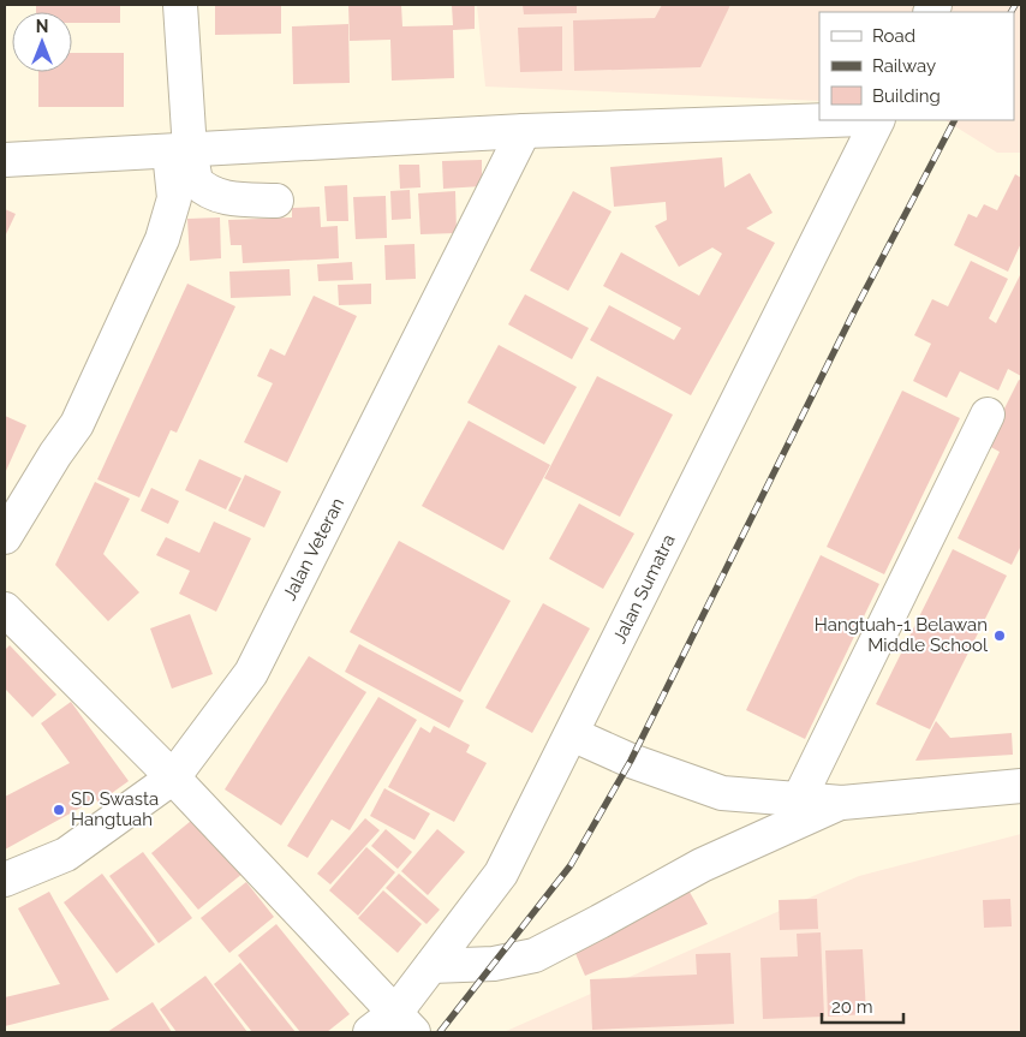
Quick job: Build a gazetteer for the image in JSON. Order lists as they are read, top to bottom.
{
  "streets": {
    "main road": ["Jalan Veteran", "Jalan Sumatra"]
  },
  "places": ["Hangtuah-1 Belawan Middle School", "SD Swasta Hangtuah"],
  "legend": ["Road", "Railway", "Building"],
  "scale_bar": "20 m",
  "north": "top"
}
